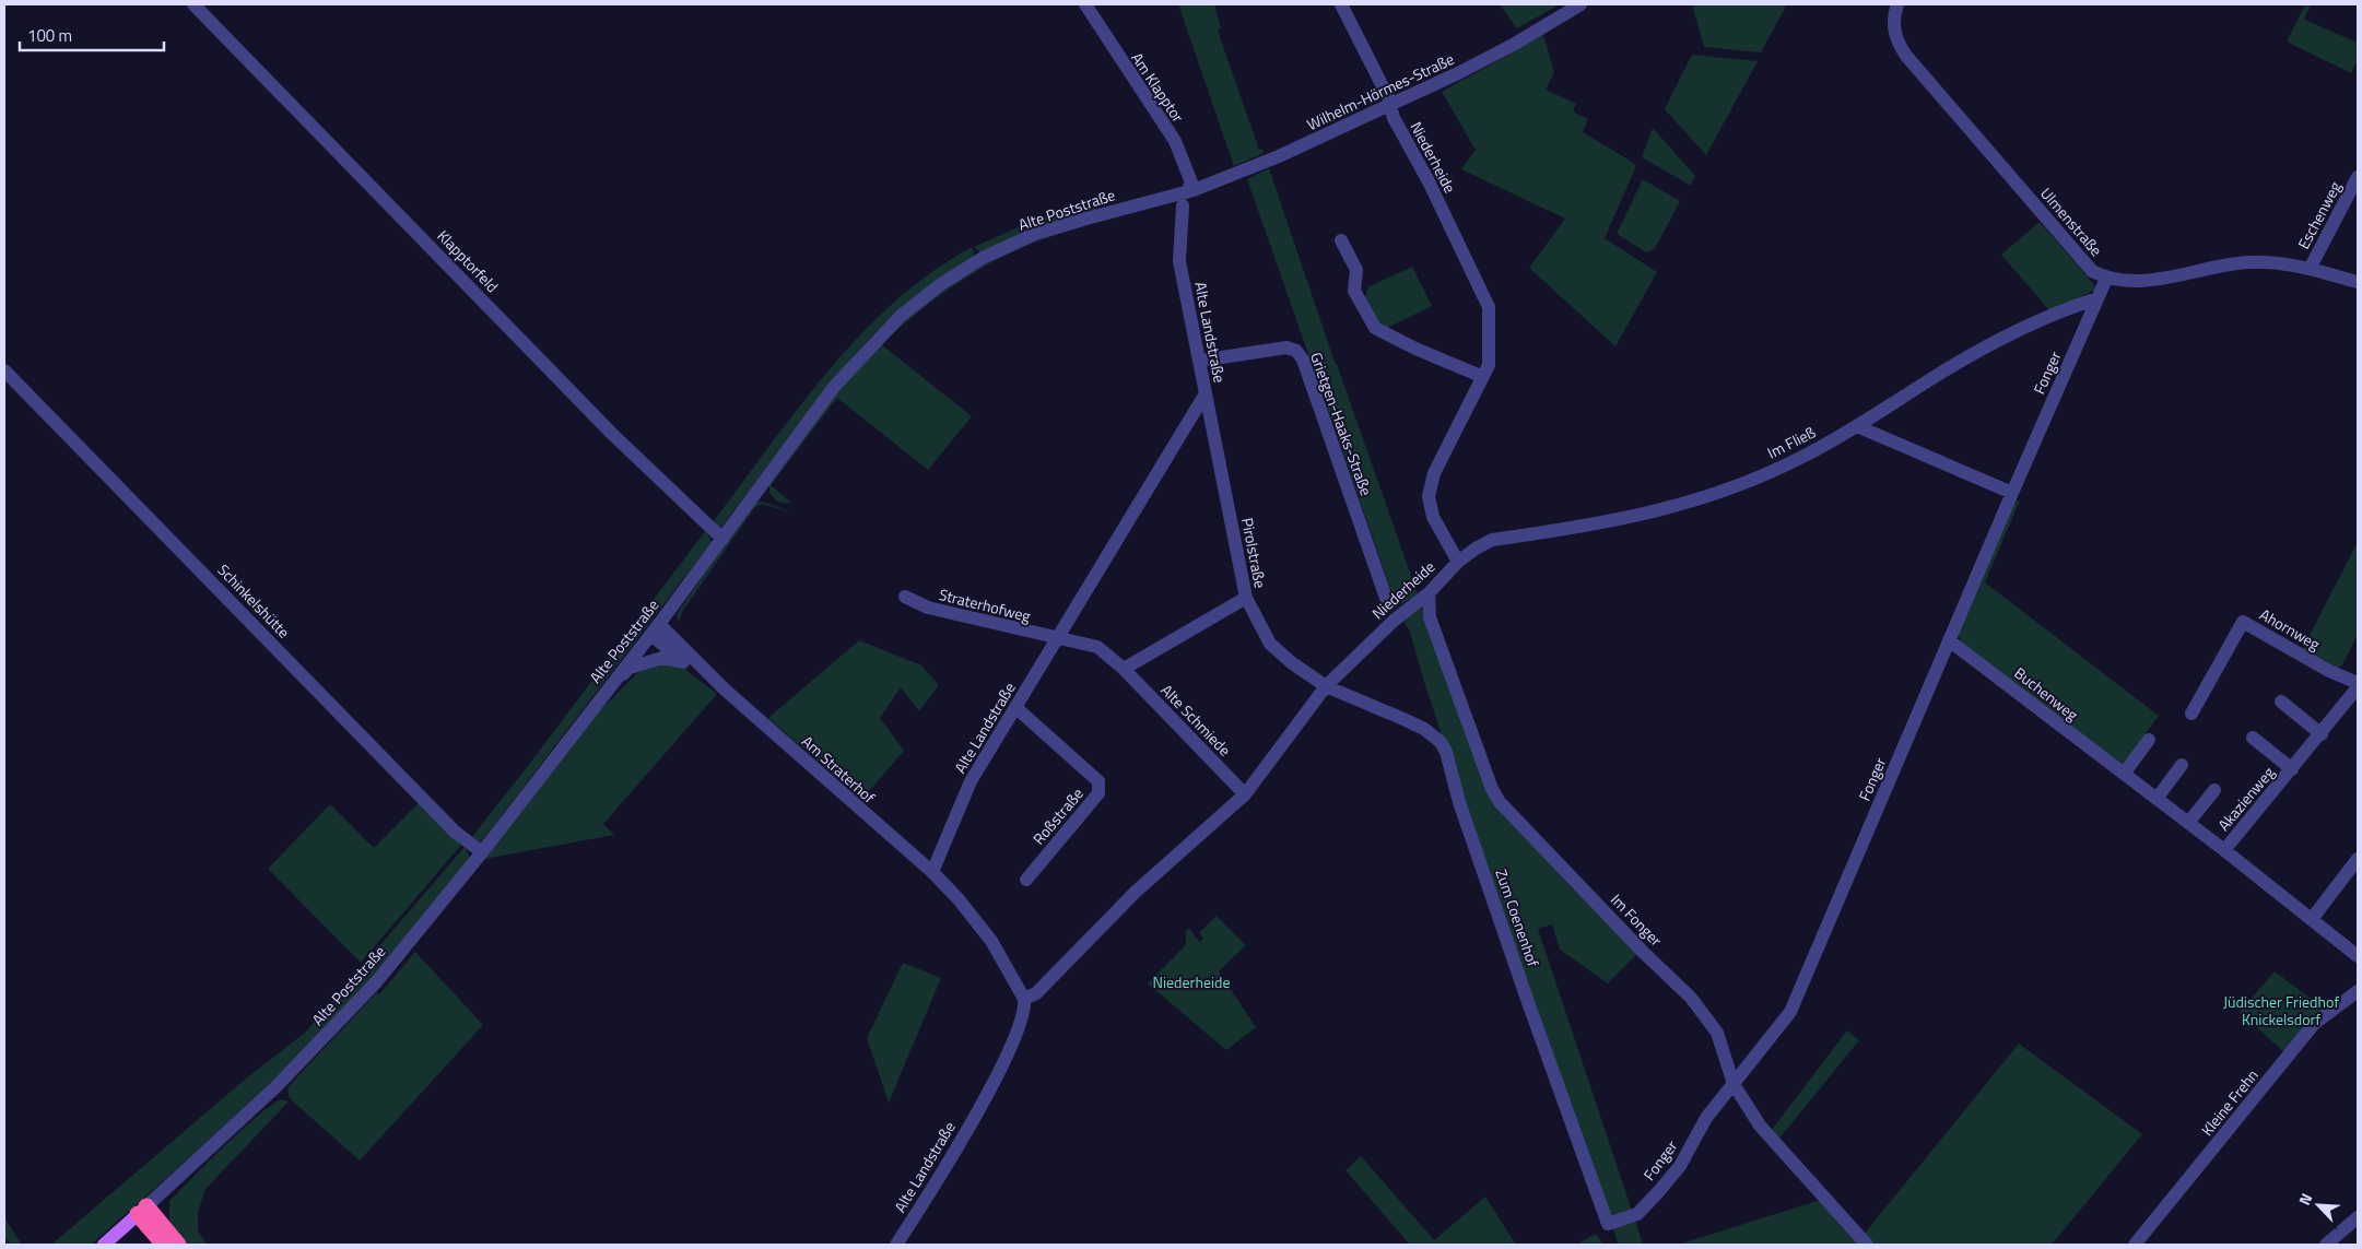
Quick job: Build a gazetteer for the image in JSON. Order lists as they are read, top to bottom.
{
  "streets": {
    "street": [
      "Am Klapptor",
      "Wilhelm-Hörmes-Straße",
      "Niederheide",
      "Alte Poststraße",
      "Eschenweg",
      "Ulmenstraße",
      "Klapptorfeld",
      "Alte Landstraße",
      "Fonger",
      "Grietgen-Haaks-Straße",
      "Im Fließ",
      "Pirolstraße",
      "Schinkelshütte",
      "Straterhofweg",
      "Ahornweg",
      "Buchenweg",
      "Alte Schmiede",
      "Am Straterhof",
      "Akazienweg",
      "Roßstraße",
      "Zum Coenenhof",
      "Im Fonger",
      "Kleine Frehn"
    ]
  },
  "crossings": [
    ["Am Klapptor", "Wilhelm-Hörmes-Straße"],
    ["Am Klapptor", "Alte Poststraße"],
    ["Am Klapptor", "Alte Landstraße"],
    ["Wilhelm-Hörmes-Straße", "Niederheide"],
    ["Wilhelm-Hörmes-Straße", "Alte Poststraße"],
    ["Wilhelm-Hörmes-Straße", "Alte Landstraße"],
    ["Niederheide", "Alte Landstraße"],
    ["Niederheide", "Im Fließ"],
    ["Niederheide", "Pirolstraße"],
    ["Niederheide", "Alte Schmiede"],
    ["Niederheide", "Zum Coenenhof"],
    ["Niederheide", "Im Fonger"],
    ["Alte Poststraße", "Klapptorfeld"],
    ["Alte Poststraße", "Alte Landstraße"],
    ["Alte Poststraße", "Schinkelshütte"],
    ["Alte Poststraße", "Am Straterhof"],
    ["Alte Landstraße", "Grietgen-Haaks-Straße"],
    ["Alte Landstraße", "Pirolstraße"],
    ["Alte Landstraße", "Straterhofweg"],
    ["Alte Landstraße", "Alte Schmiede"],
    ["Alte Landstraße", "Am Straterhof"],
    ["Alte Landstraße", "Roßstraße"],
    ["Fonger", "Im Fließ"],
    ["Fonger", "Buchenweg"],
    ["Fonger", "Zum Coenenhof"],
    ["Fonger", "Im Fonger"],
    ["Pirolstraße", "Zum Coenenhof"],
    ["Straterhofweg", "Alte Schmiede"],
    ["Buchenweg", "Akazienweg"]
  ],
  "parks": ["Niederheide", "Jüdischer Friedhof Knickelsdorf"],
  "scale_bar": "100 m",
  "north": "top left"
}
